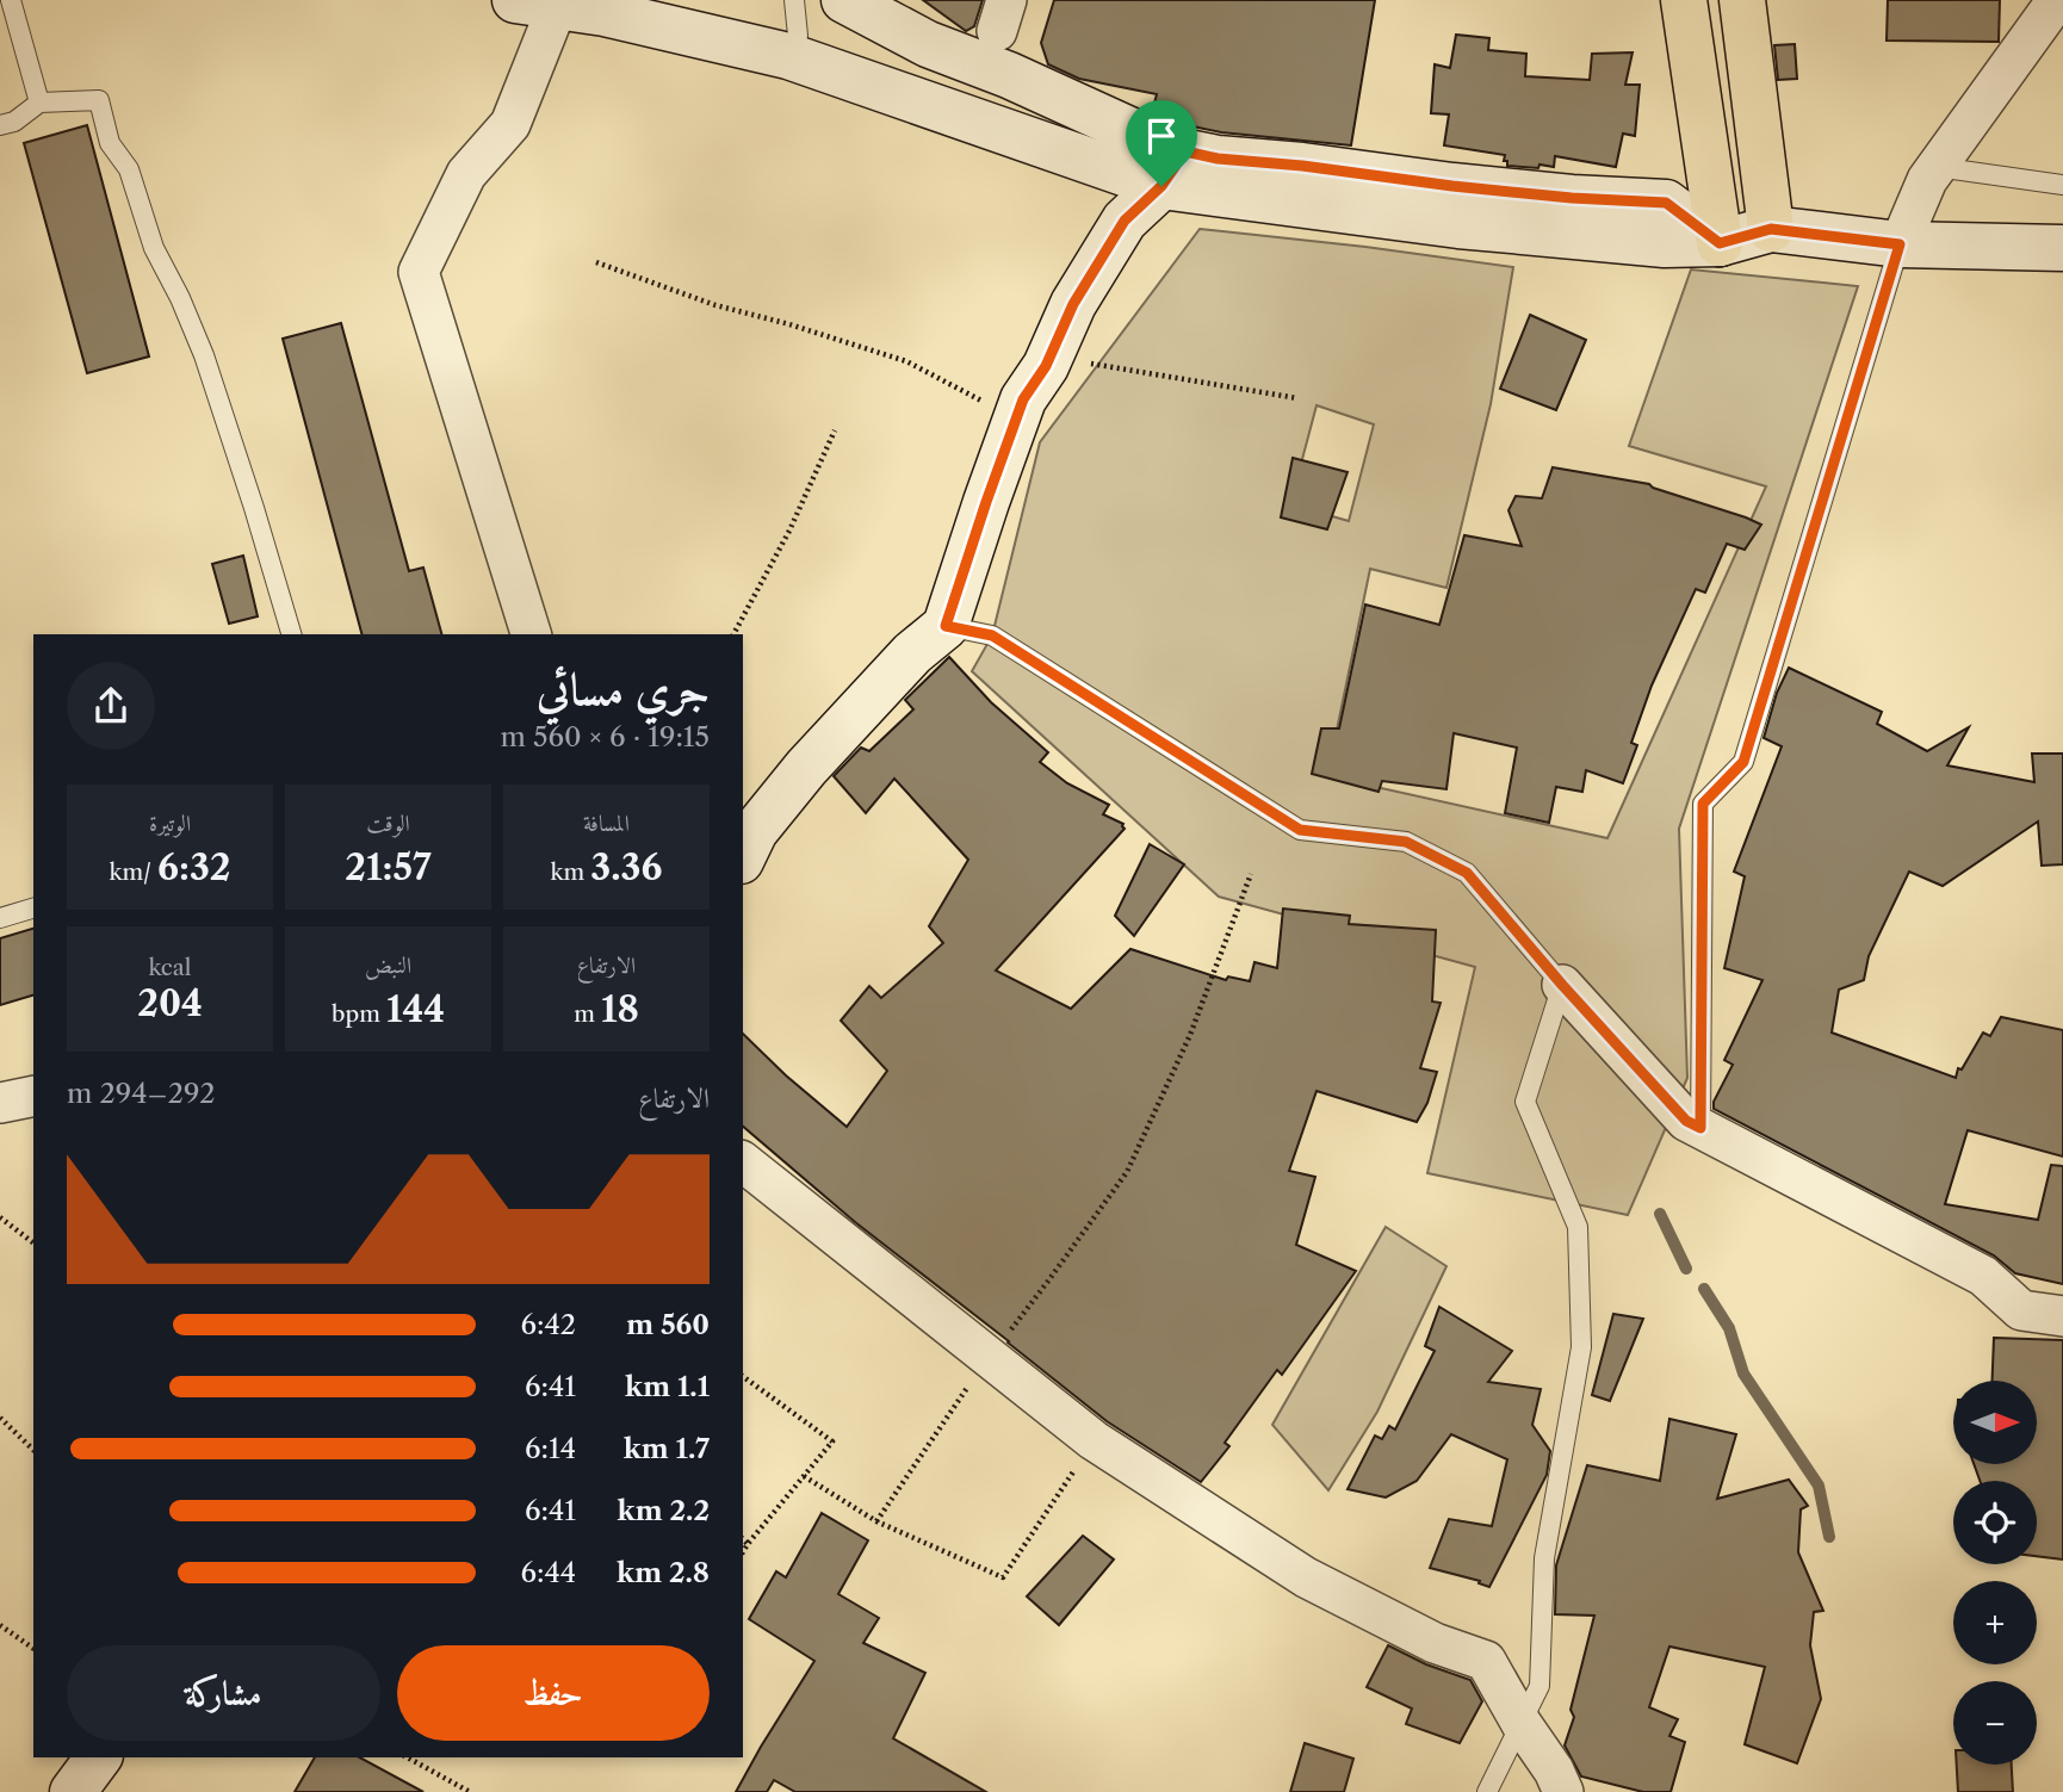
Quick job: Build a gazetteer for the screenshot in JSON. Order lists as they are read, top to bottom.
{
  "north": "right",
  "page": {
    "heading": ["جري مسائي", "19:15 · 6 × 560 m"],
    "stats": [
      ["المسافة", "3.36 km"],
      ["الوقت", "21:57"],
      ["الوتيرة", "6:32 /km"],
      ["الارتفاع", "18 m"],
      ["النبض", "144 bpm"],
      ["kcal", "204"]
    ],
    "chart": ["الارتفاع", "292–294 m"],
    "list": [
      {
        "name": "560 m",
        "note": "6:42"
      },
      {
        "name": "1.1 km",
        "note": "6:41"
      },
      {
        "name": "1.7 km",
        "note": "6:14"
      },
      {
        "name": "2.2 km",
        "note": "6:41"
      },
      {
        "name": "2.8 km",
        "note": "6:44"
      }
    ],
    "map_buttons": ["+", "−"],
    "buttons": ["حفظ", "مشاركة"]
  }
}
